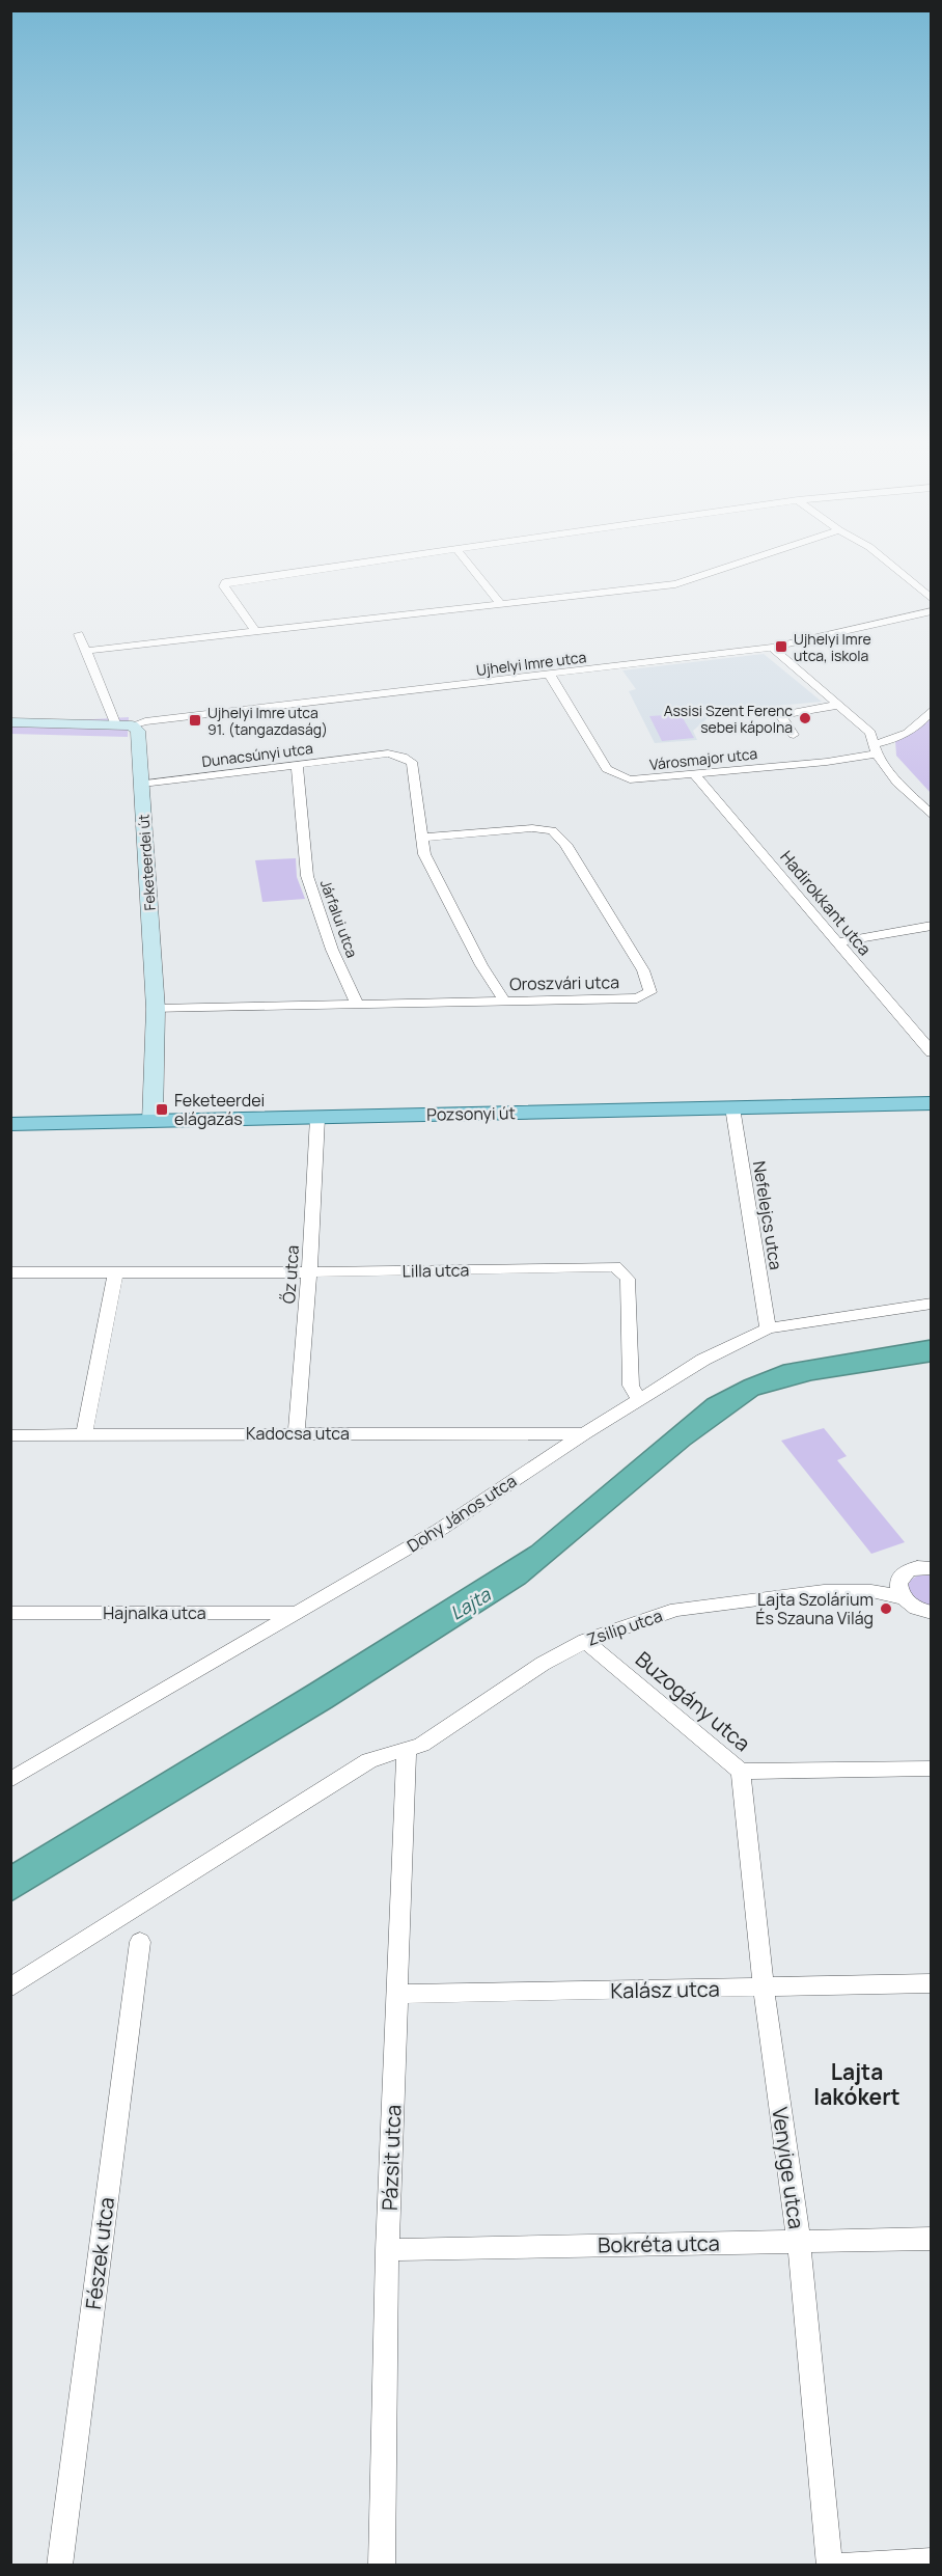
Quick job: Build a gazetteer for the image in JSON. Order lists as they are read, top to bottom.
{
  "streets": {
    "main road": ["Feketeerdei út", "Pozsonyi út"],
    "street": [
      "Ujhelyi Imre utca",
      "Dunacsúnyi utca",
      "Városmajor utca",
      "Hadirokkant utca",
      "Járfalui utca",
      "Oroszvári utca",
      "Nefelejcs utca",
      "Lilla utca",
      "Őz utca",
      "Kadocsa utca",
      "Dohy János utca",
      "Hajnalka utca",
      "Zsilip utca",
      "Buzogány utca",
      "Kalász utca",
      "Pázsit utca",
      "Venyige utca",
      "Bokréta utca",
      "Fészek utca"
    ]
  },
  "crossings": [
    ["Ujhelyi Imre utca", "Városmajor utca"],
    ["Ujhelyi Imre utca", "Feketeerdei út"],
    ["Dunacsúnyi utca", "Feketeerdei út"],
    ["Dunacsúnyi utca", "Járfalui utca"],
    ["Dunacsúnyi utca", "Oroszvári utca"],
    ["Városmajor utca", "Hadirokkant utca"],
    ["Feketeerdei út", "Oroszvári utca"],
    ["Feketeerdei út", "Pozsonyi út"],
    ["Járfalui utca", "Oroszvári utca"],
    ["Pozsonyi út", "Nefelejcs utca"],
    ["Pozsonyi út", "Őz utca"],
    ["Nefelejcs utca", "Dohy János utca"],
    ["Lilla utca", "Őz utca"],
    ["Lilla utca", "Dohy János utca"],
    ["Őz utca", "Kadocsa utca"],
    ["Kadocsa utca", "Dohy János utca"],
    ["Dohy János utca", "Hajnalka utca"],
    ["Zsilip utca", "Buzogány utca"],
    ["Zsilip utca", "Pázsit utca"],
    ["Buzogány utca", "Venyige utca"],
    ["Kalász utca", "Pázsit utca"],
    ["Kalász utca", "Venyige utca"],
    ["Pázsit utca", "Bokréta utca"],
    ["Venyige utca", "Bokréta utca"]
  ],
  "districts": ["Lajta lakókert"],
  "water": ["Lajta"],
  "places": {
    "transit": ["Ujhelyi Imre utca, iskola", "Ujhelyi Imre utca 91. (tangazdaság)", "Feketeerdei elágazás"],
    "other": ["Assisi Szent Ferenc sebei kápolna", "Lajta Szolárium És Szauna Világ"]
  }
}
